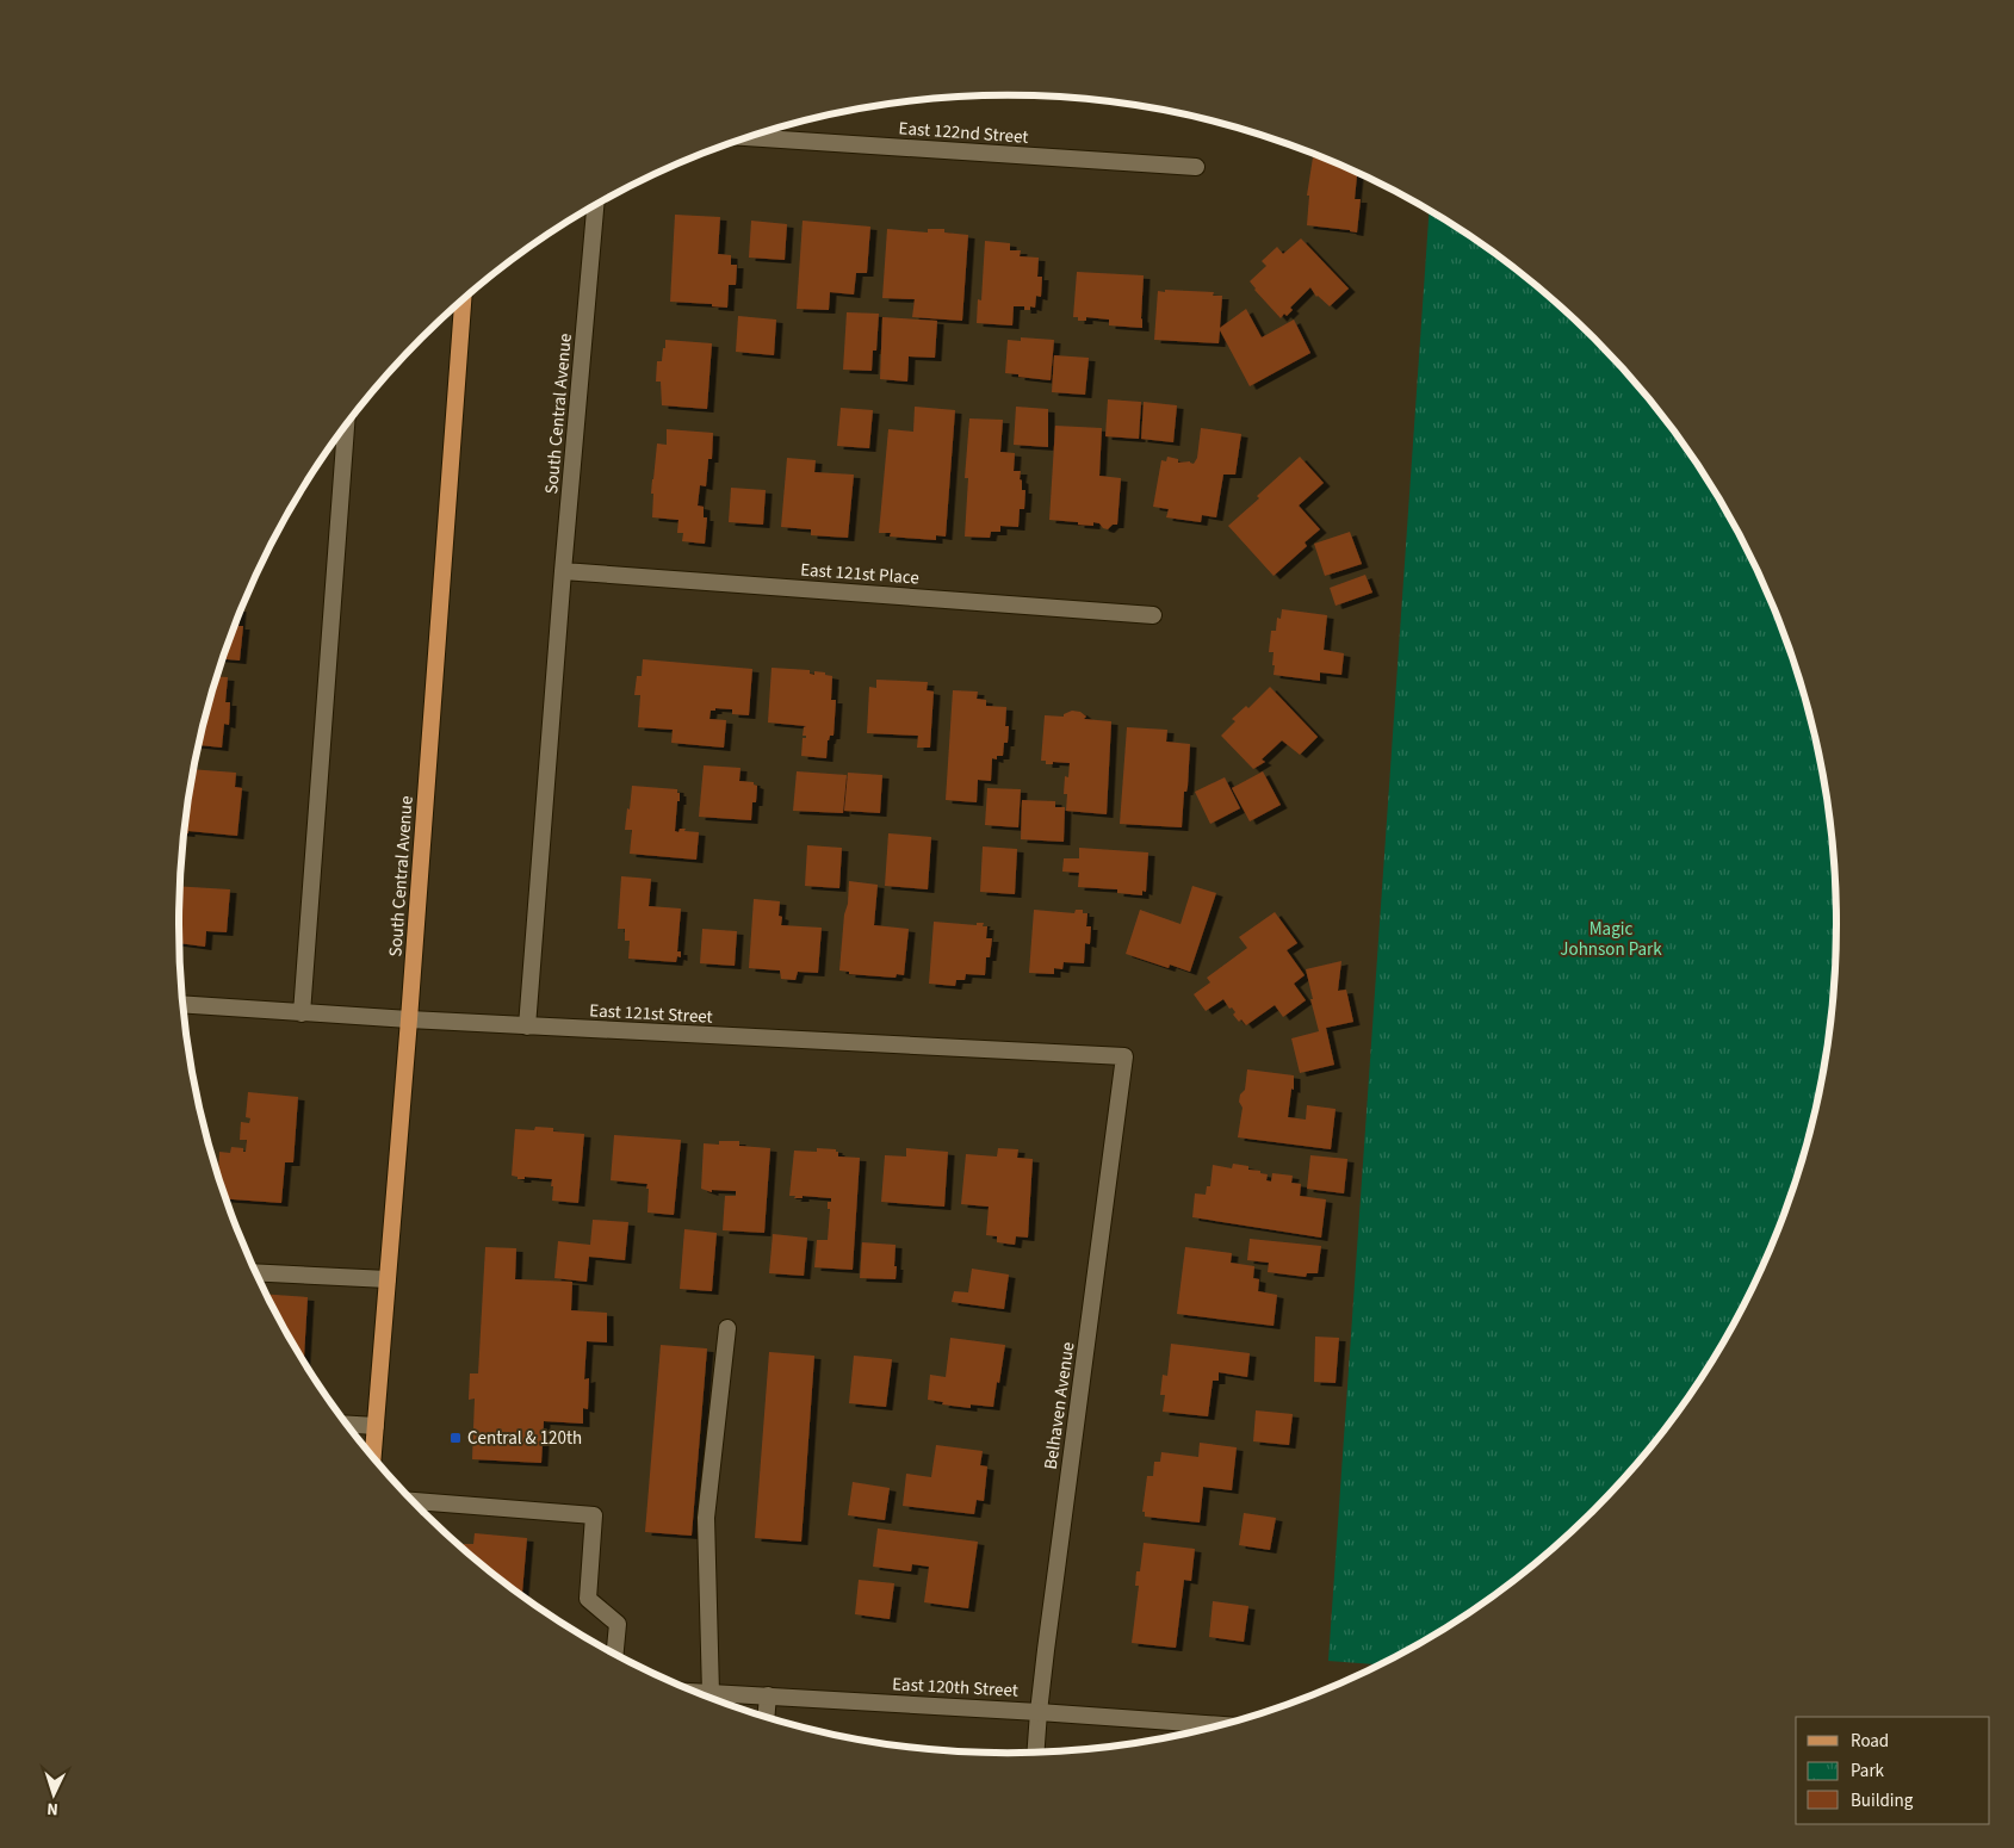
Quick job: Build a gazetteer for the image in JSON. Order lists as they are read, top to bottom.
{
  "streets": {
    "main road": ["South Central Avenue"],
    "street": [
      "East 122nd Street",
      "East 121st Place",
      "East 121st Street",
      "Belhaven Avenue",
      "East 120th Street"
    ]
  },
  "crossings": [
    ["South Central Avenue", "East 121st Place"],
    ["South Central Avenue", "East 121st Street"],
    ["East 121st Street", "Belhaven Avenue"],
    ["Belhaven Avenue", "East 120th Street"]
  ],
  "parks": ["Magic Johnson Park"],
  "places": {
    "transit": ["Central & 120th"]
  },
  "legend": ["Road", "Park", "Building"],
  "north": "bottom"
}
